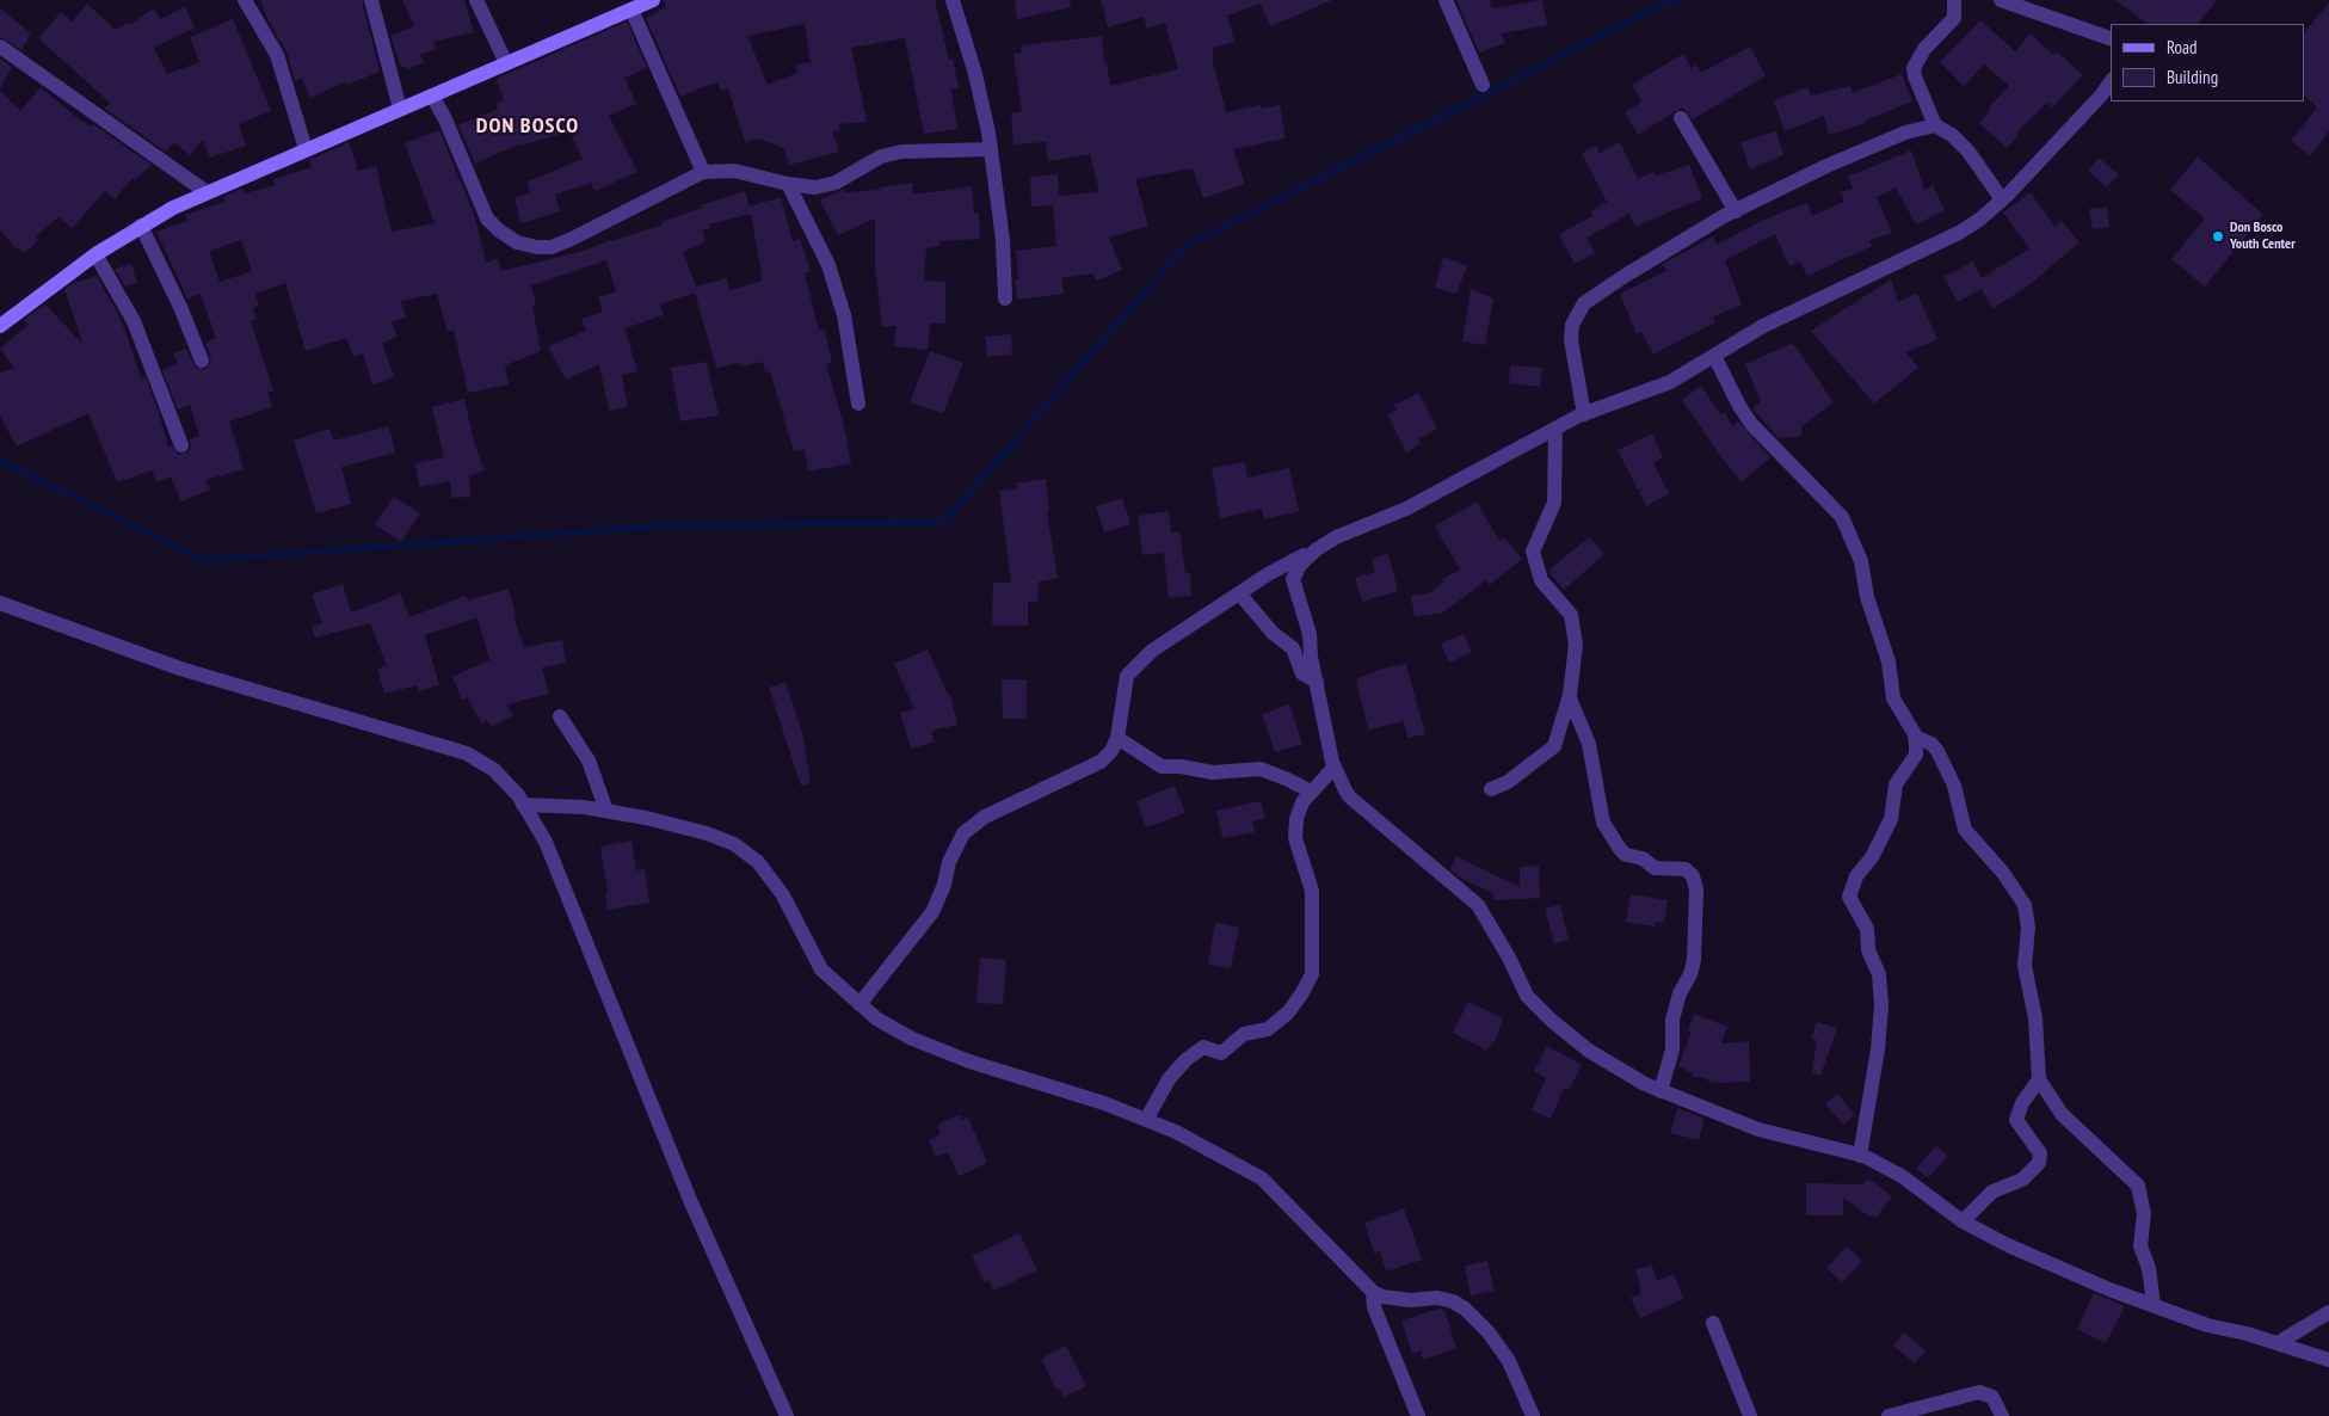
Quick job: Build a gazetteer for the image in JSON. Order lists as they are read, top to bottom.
{
  "districts": ["DON BOSCO"],
  "places": ["Don Bosco Youth Center"],
  "legend": ["Road", "Building"]
}
